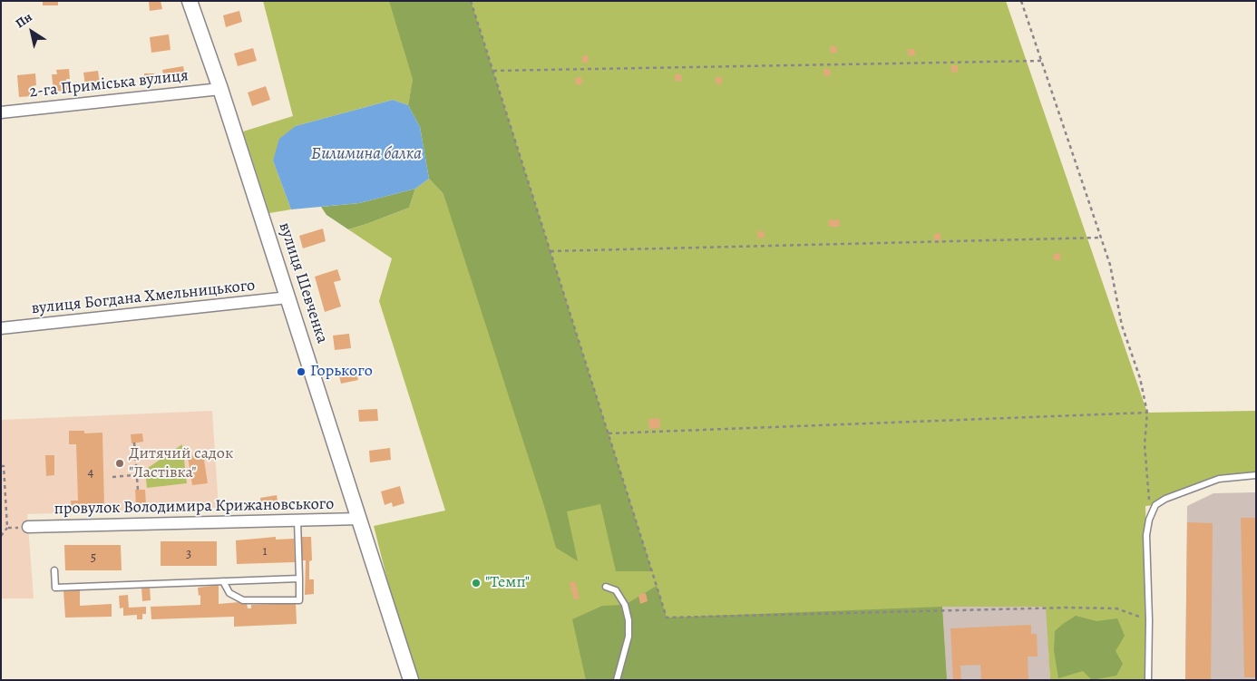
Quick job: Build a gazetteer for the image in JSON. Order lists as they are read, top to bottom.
{
  "streets": {
    "street": [
      "2-га Приміська вулиця",
      "вулиця Шевченка",
      "вулиця Богдана Хмельницького",
      "провулок Володимира Крижановського"
    ]
  },
  "crossings": [
    ["2-га Приміська вулиця", "вулиця Шевченка"],
    ["вулиця Шевченка", "вулиця Богдана Хмельницького"],
    ["вулиця Шевченка", "провулок Володимира Крижановського"]
  ],
  "water": ["Билимина балка"],
  "places": ["Горького", "Дитячий садок \"Ластівка\"", "\"Темп\""],
  "house_numbers": [
    "4",
    "1",
    "3",
    "5"
  ],
  "north": "top left"
}
